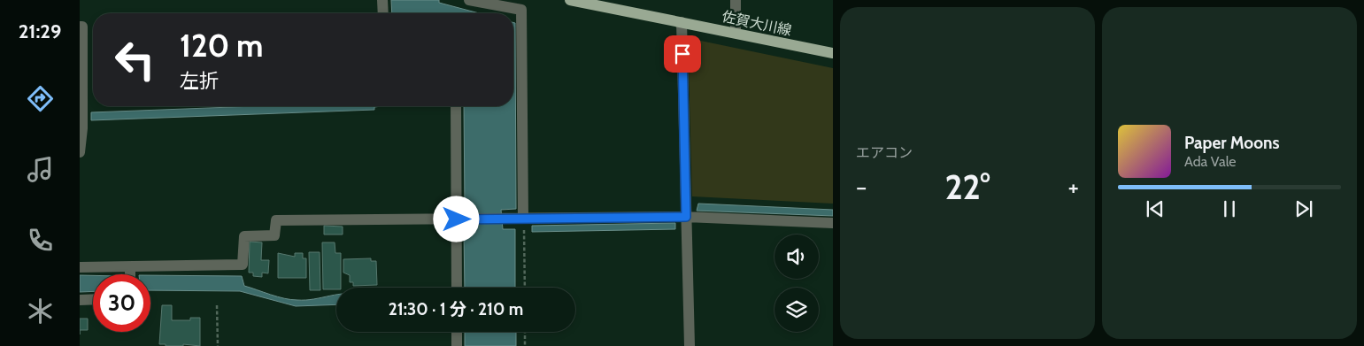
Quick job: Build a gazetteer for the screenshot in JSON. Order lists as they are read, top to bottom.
{
  "streets": {
    "main road": ["佐賀大川線"]
  },
  "page": {
    "tabs": "21:29",
    "tile": "エアコン",
    "turn": ["120 m", "左折"],
    "song": ["Paper Moons", "Ada Vale"],
    "heat": ["−", "22°", "+"],
    "limit": "30",
    "trip": "21:30 · 1 分 · 210 m"
  }
}
